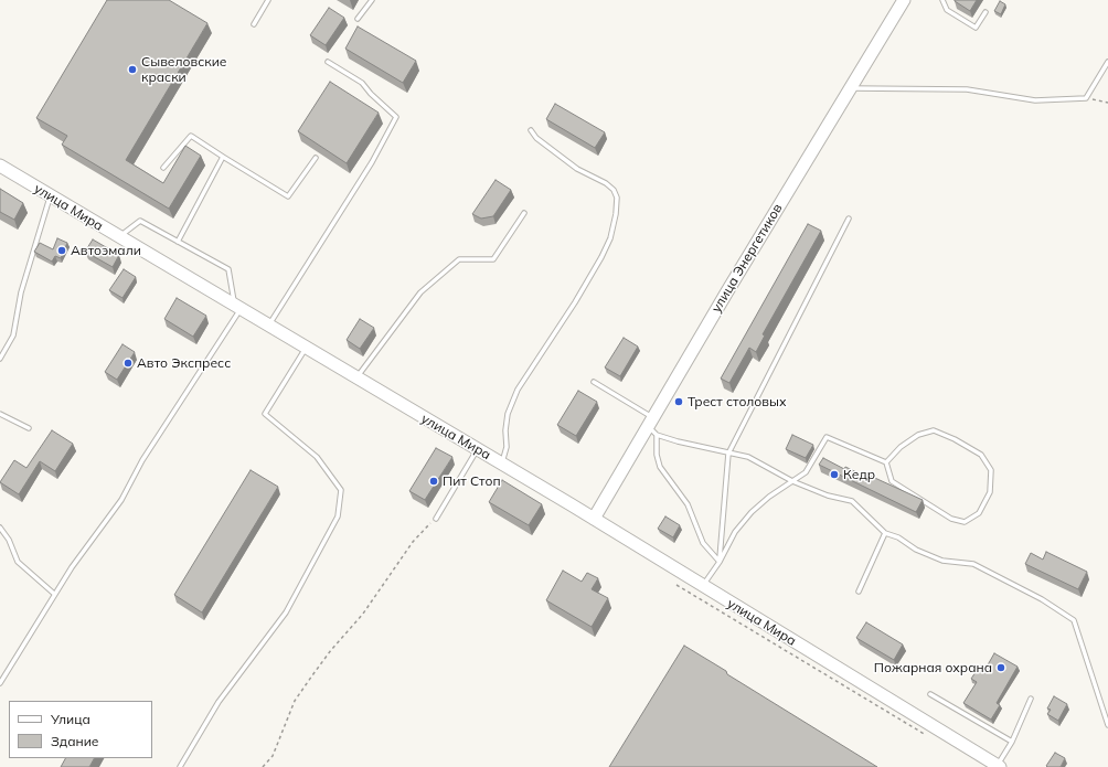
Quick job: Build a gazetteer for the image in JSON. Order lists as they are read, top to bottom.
{
  "streets": {
    "main road": ["улица Мира", "улица Энергетиков"]
  },
  "crossings": [
    ["улица Мира", "улица Энергетиков"]
  ],
  "places": [
    "Сывеловские краски",
    "Автоэмали",
    "Авто Экспресс",
    "Трест столовых",
    "Кедр",
    "Пит Стоп",
    "Пожарная охрана"
  ],
  "legend": ["Улица", "Здание"]
}
